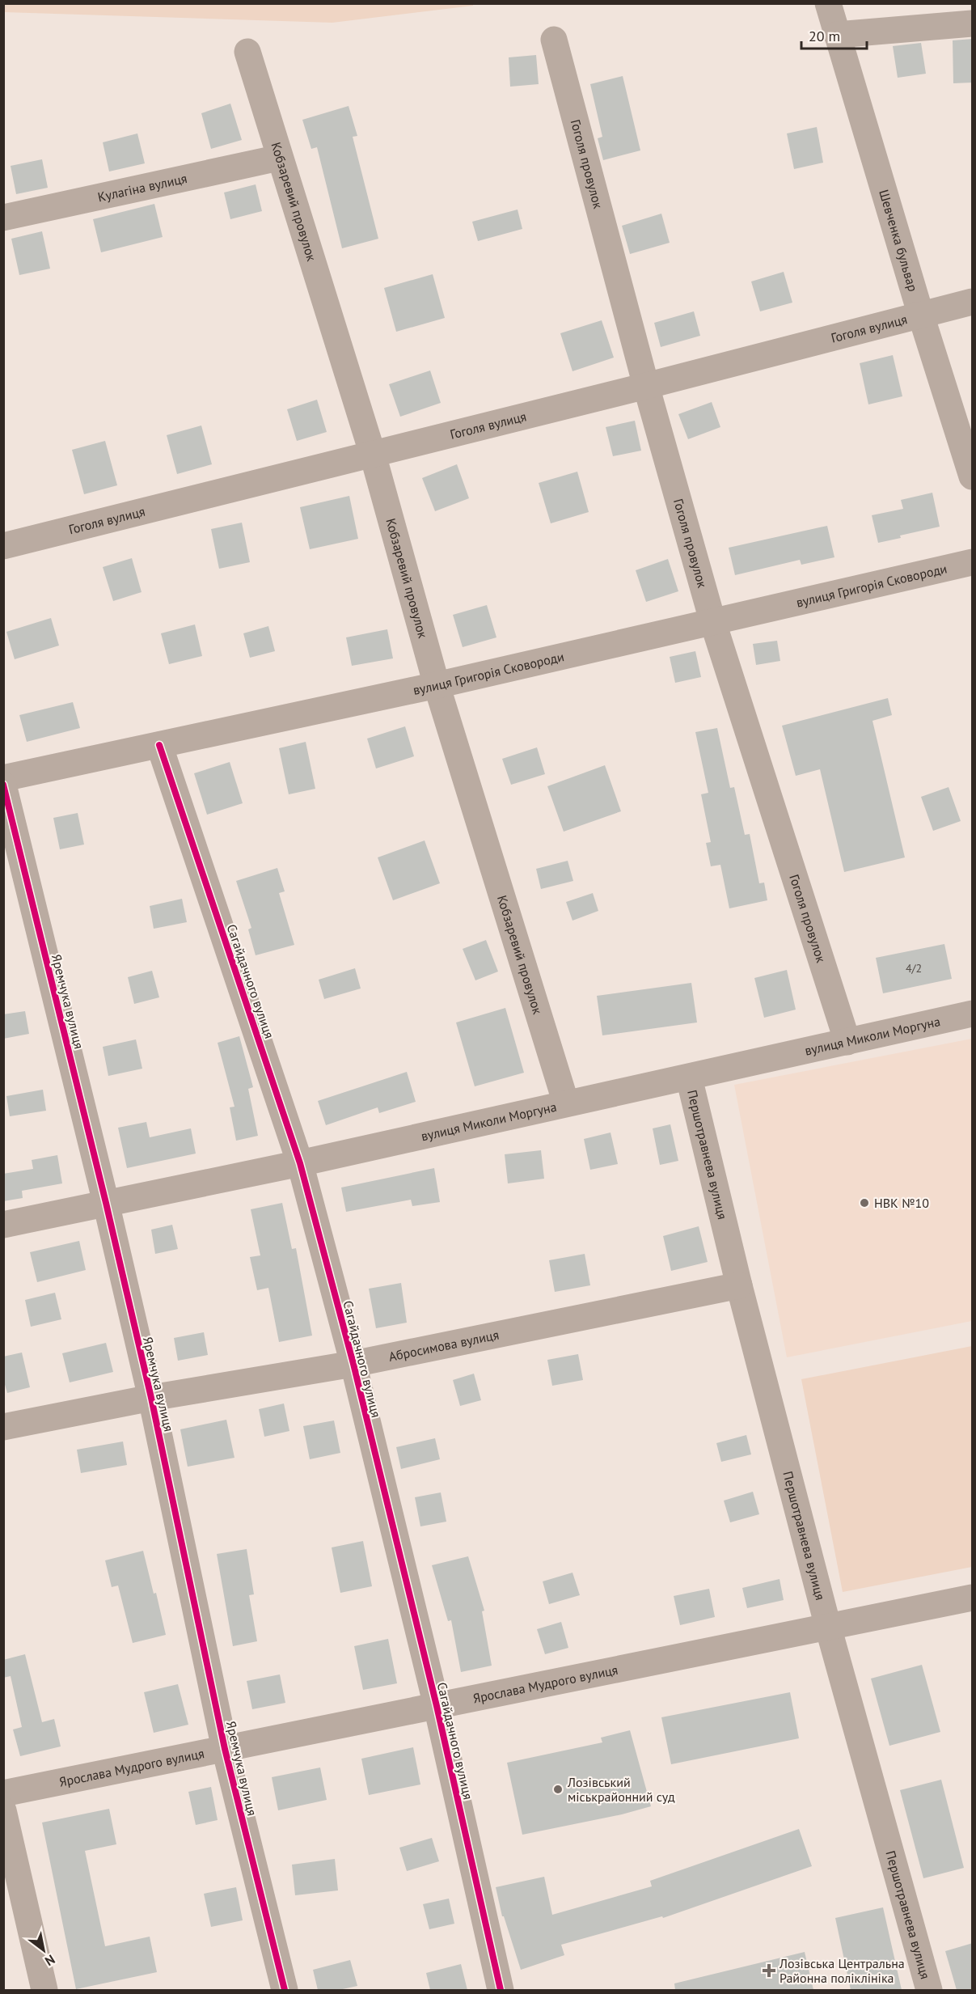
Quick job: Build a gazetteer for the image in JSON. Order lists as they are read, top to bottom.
{
  "streets": {
    "street": [
      "Гоголя провулок",
      "Кулагіна вулиця",
      "Кобзаревий провулок",
      "Шевченка бульвар",
      "Гоголя вулиця",
      "вулиця Григорія Сковороди",
      "Сагайдачного вулиця",
      "Яремчука вулиця",
      "вулиця Миколи Моргуна",
      "Першотравнева вулиця",
      "Абросимова вулиця",
      "Ярослава Мудрого вулиця"
    ]
  },
  "crossings": [
    ["Гоголя провулок", "Гоголя вулиця"],
    ["Гоголя провулок", "вулиця Григорія Сковороди"],
    ["Гоголя провулок", "вулиця Миколи Моргуна"],
    ["Кулагіна вулиця", "Кобзаревий провулок"],
    ["Кобзаревий провулок", "Гоголя вулиця"],
    ["Кобзаревий провулок", "вулиця Григорія Сковороди"],
    ["Кобзаревий провулок", "вулиця Миколи Моргуна"],
    ["Шевченка бульвар", "Гоголя вулиця"],
    ["вулиця Григорія Сковороди", "Сагайдачного вулиця"],
    ["Сагайдачного вулиця", "вулиця Миколи Моргуна"],
    ["Сагайдачного вулиця", "Абросимова вулиця"],
    ["Сагайдачного вулиця", "Ярослава Мудрого вулиця"],
    ["Яремчука вулиця", "вулиця Миколи Моргуна"],
    ["Яремчука вулиця", "Абросимова вулиця"],
    ["Яремчука вулиця", "Ярослава Мудрого вулиця"],
    ["вулиця Миколи Моргуна", "Першотравнева вулиця"],
    ["Першотравнева вулиця", "Абросимова вулиця"],
    ["Першотравнева вулиця", "Ярослава Мудрого вулиця"]
  ],
  "places": {
    "other": ["НВК №10", "Лозівський міськрайонний суд"],
    "health": ["Лозівська Центральна Районна поліклініка"]
  },
  "house_numbers": ["4/2"],
  "scale_bar": "20 m",
  "north": "bottom right"
}
